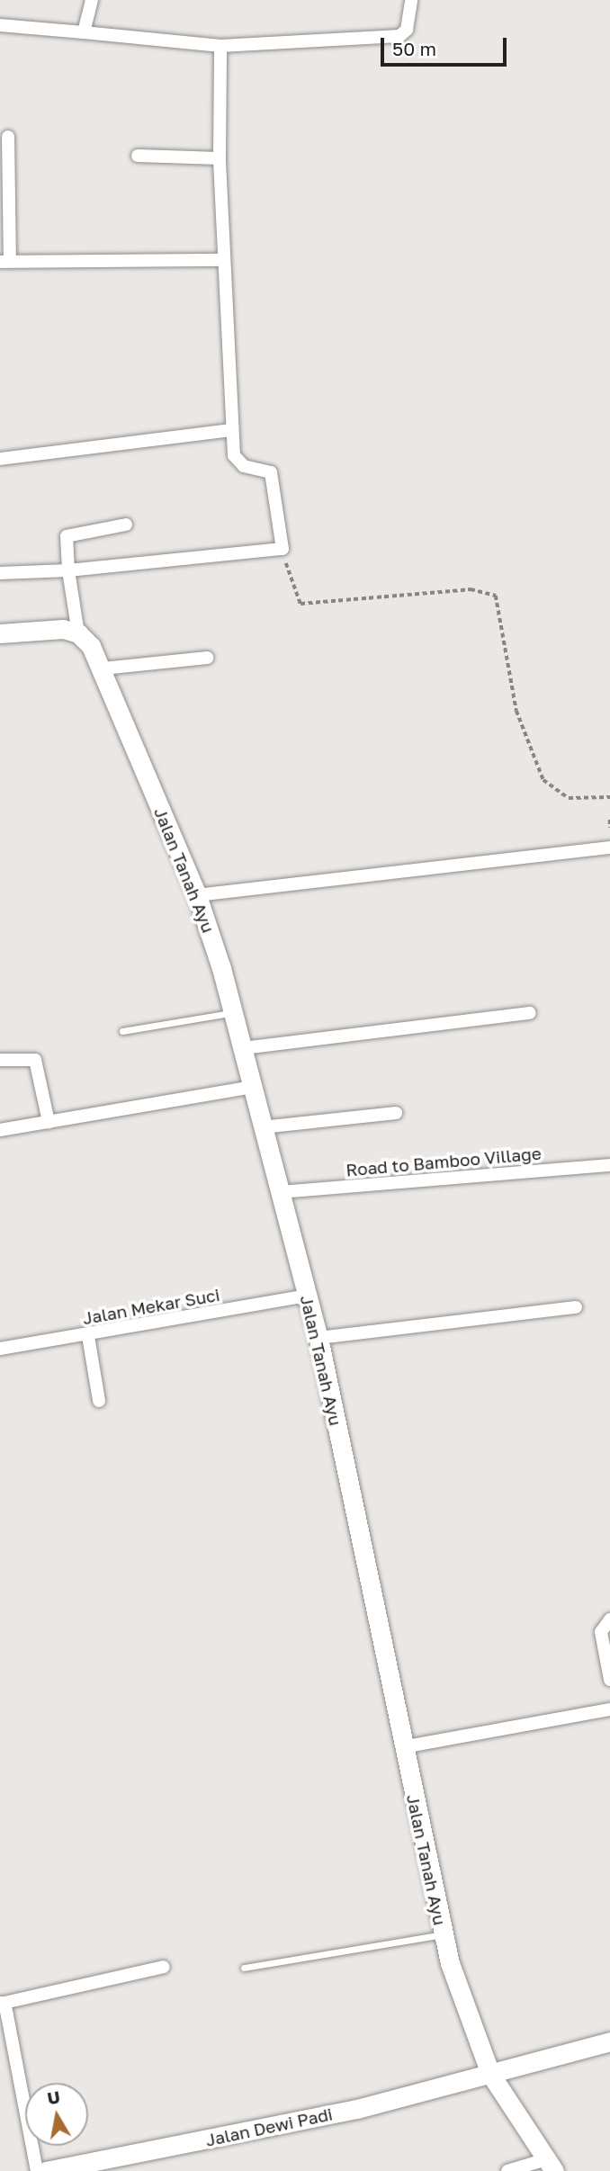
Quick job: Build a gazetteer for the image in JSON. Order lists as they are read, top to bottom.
{
  "streets": {
    "street": [
      "Jalan Tanah Ayu",
      "Road to Bamboo Village",
      "Jalan Mekar Suci",
      "Jalan Dewi Padi"
    ]
  },
  "crossings": [
    ["Jalan Tanah Ayu", "Road to Bamboo Village"],
    ["Jalan Tanah Ayu", "Jalan Mekar Suci"],
    ["Jalan Tanah Ayu", "Jalan Dewi Padi"]
  ],
  "scale_bar": "50 m",
  "north": "top"
}
